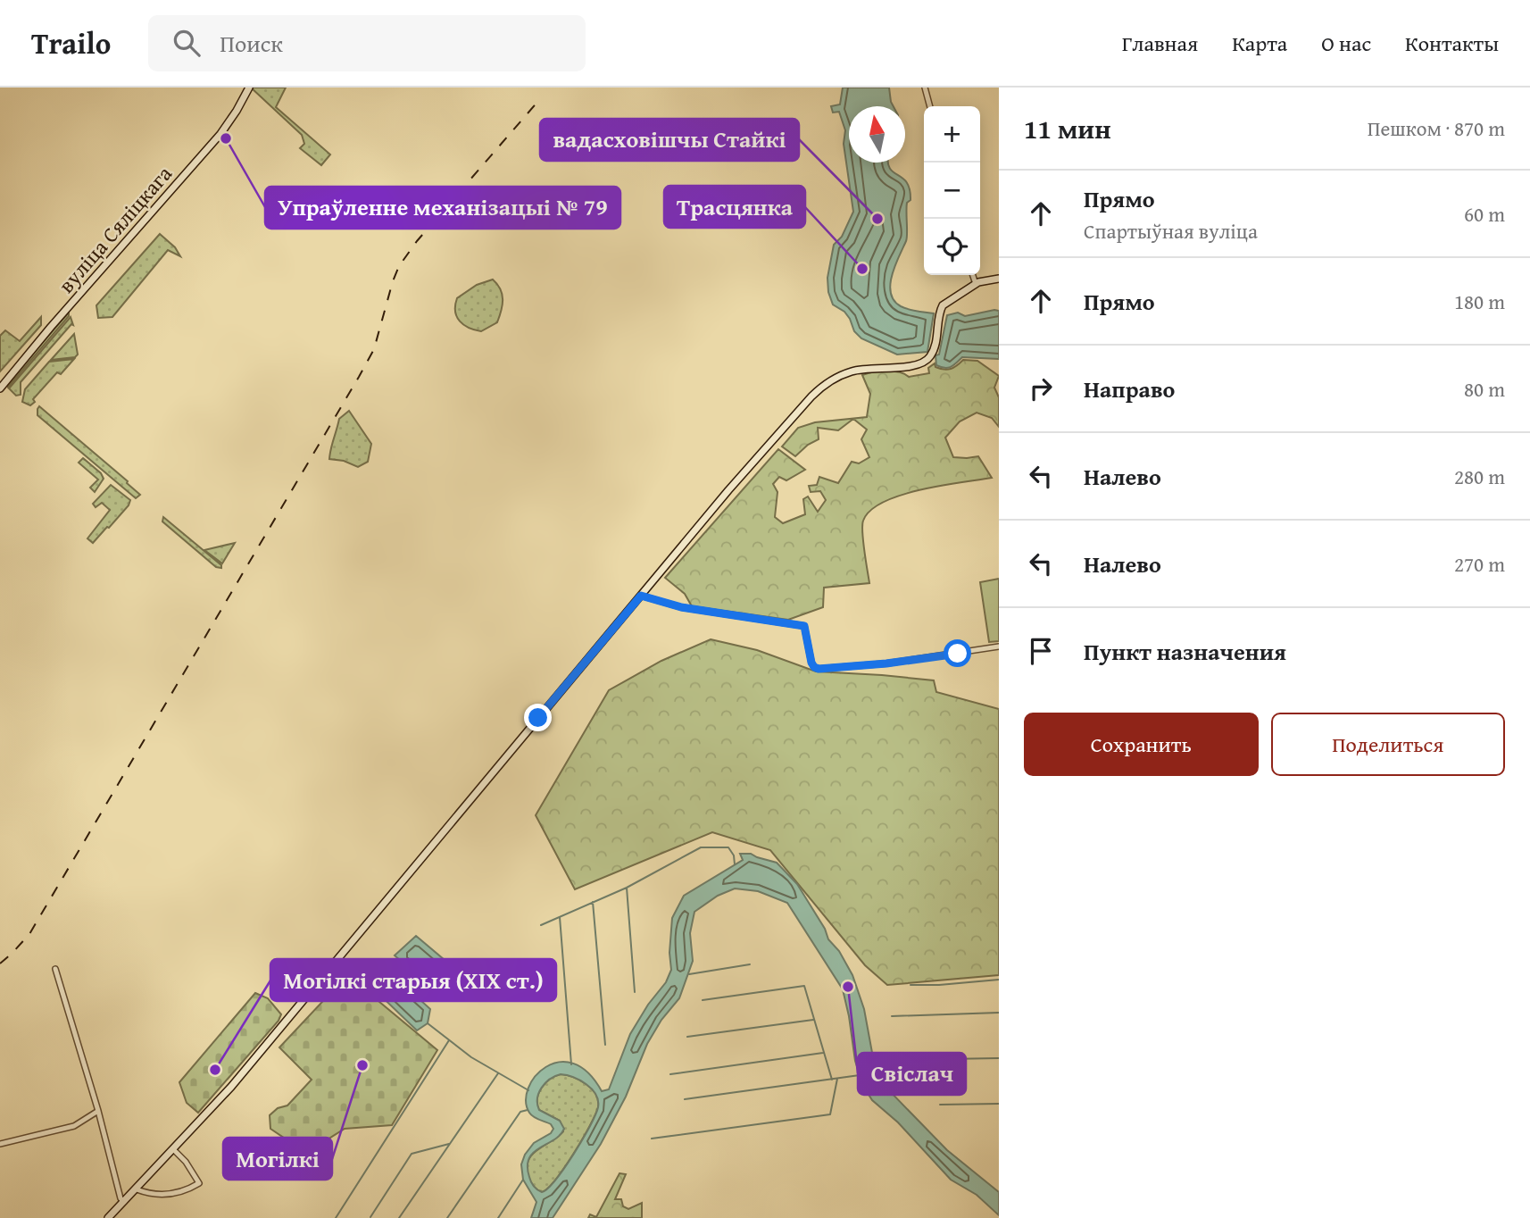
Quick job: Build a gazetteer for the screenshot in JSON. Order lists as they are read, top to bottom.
{
  "streets": {
    "main road": ["вуліца Сяліцкага"]
  },
  "places": [
    "Упраўленне механізацыі № 79",
    "вадасховішчы Стайкі",
    "Трасцянка",
    "Свіслач",
    "Могілкі",
    "Могілкі старыя (XIX ст.)"
  ],
  "north": "top",
  "page": {
    "header": "Trailo",
    "search": "Поиск",
    "nav": [
      "Главная",
      "Карта",
      "О нас",
      "Контакты"
    ],
    "heading": ["11 мин", "Пешком · 870 m"],
    "map_buttons": ["+", "−"],
    "list": [
      ["Прямо", "Спартыўная вуліца", "60 m"],
      ["Прямо", "180 m"],
      ["Направо", "80 m"],
      ["Налево", "280 m"],
      ["Налево", "270 m"],
      "Пункт назначения"
    ],
    "buttons": ["Сохранить", "Поделиться"]
  }
}
